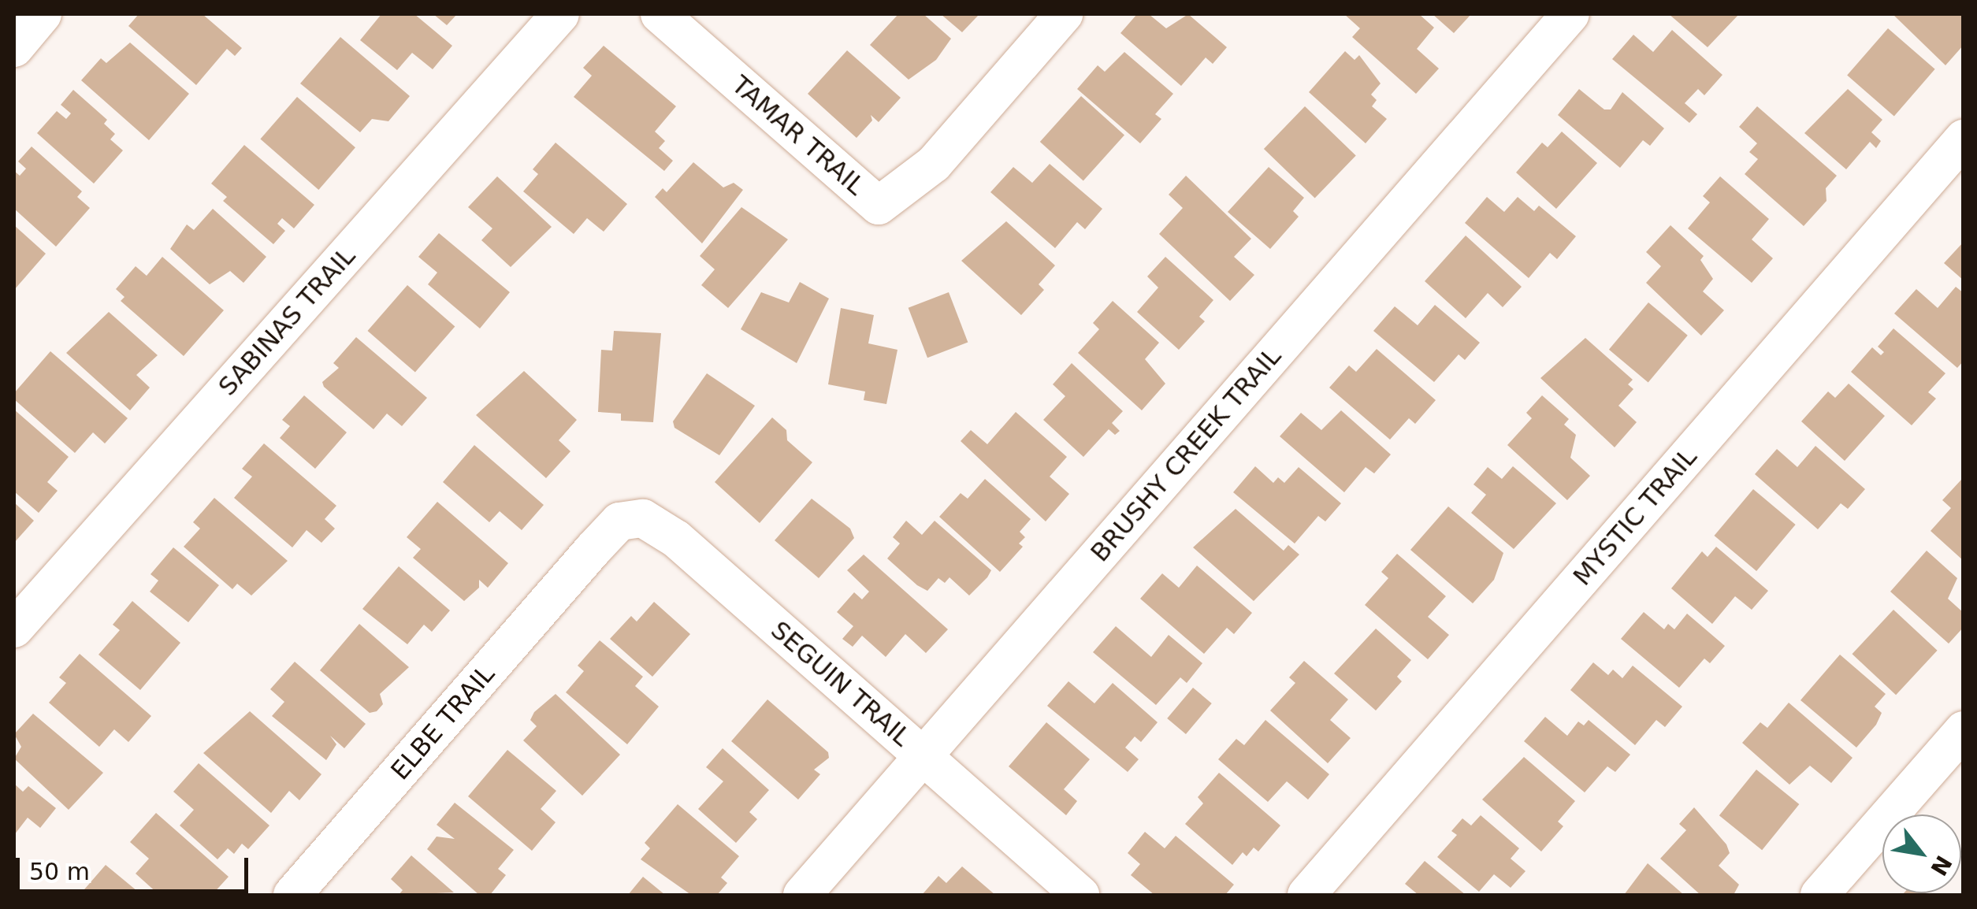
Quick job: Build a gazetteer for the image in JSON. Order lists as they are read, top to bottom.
{
  "streets": {
    "street": [
      "TAMAR TRAIL",
      "SABINAS TRAIL",
      "BRUSHY CREEK TRAIL",
      "MYSTIC TRAIL",
      "SEGUIN TRAIL",
      "ELBE TRAIL"
    ]
  },
  "crossings": [
    ["BRUSHY CREEK TRAIL", "SEGUIN TRAIL"],
    ["SEGUIN TRAIL", "ELBE TRAIL"]
  ],
  "scale_bar": "50 m",
  "north": "bottom right"
}
